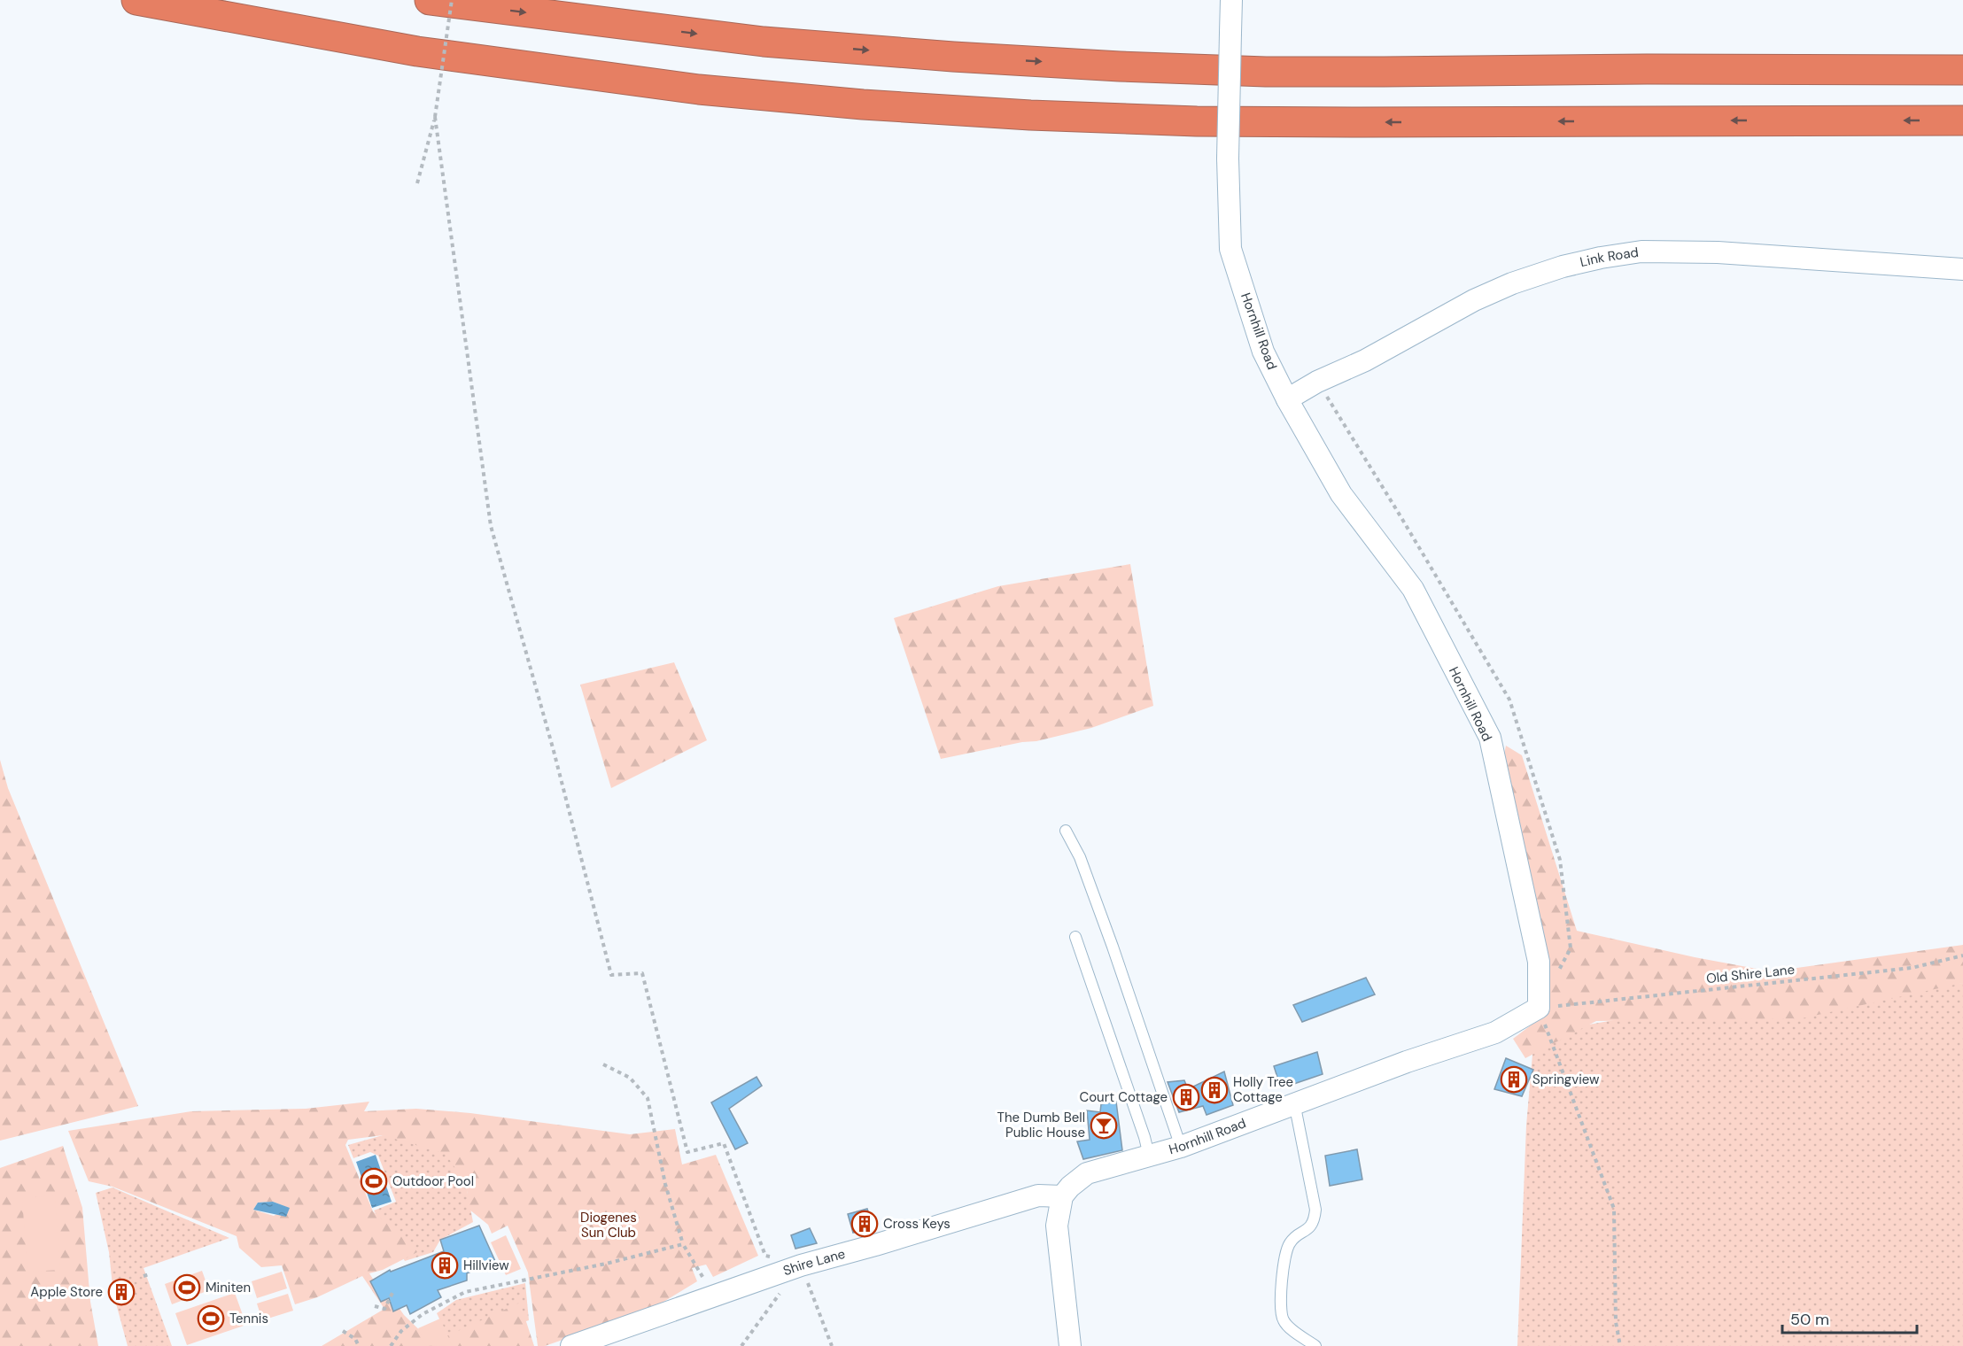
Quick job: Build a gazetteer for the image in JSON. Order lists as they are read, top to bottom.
{
  "streets": {
    "street": ["Link Road", "Hornhill Road", "Shire Lane"],
    "path": ["Old Shire Lane"]
  },
  "crossings": [
    ["Link Road", "Hornhill Road"],
    ["Hornhill Road", "Old Shire Lane"],
    ["Hornhill Road", "Shire Lane"]
  ],
  "parks": ["Diogenes Sun Club"],
  "places": {
    "building": [
      "Springview",
      "Holly Tree Cottage",
      "Court Cottage",
      "Cross Keys",
      "Hillview",
      "Apple Store"
    ],
    "bar": ["The Dumb Bell Public House"],
    "sports": ["Outdoor Pool", "Miniten", "Tennis"]
  },
  "scale_bar": "50 m"
}
